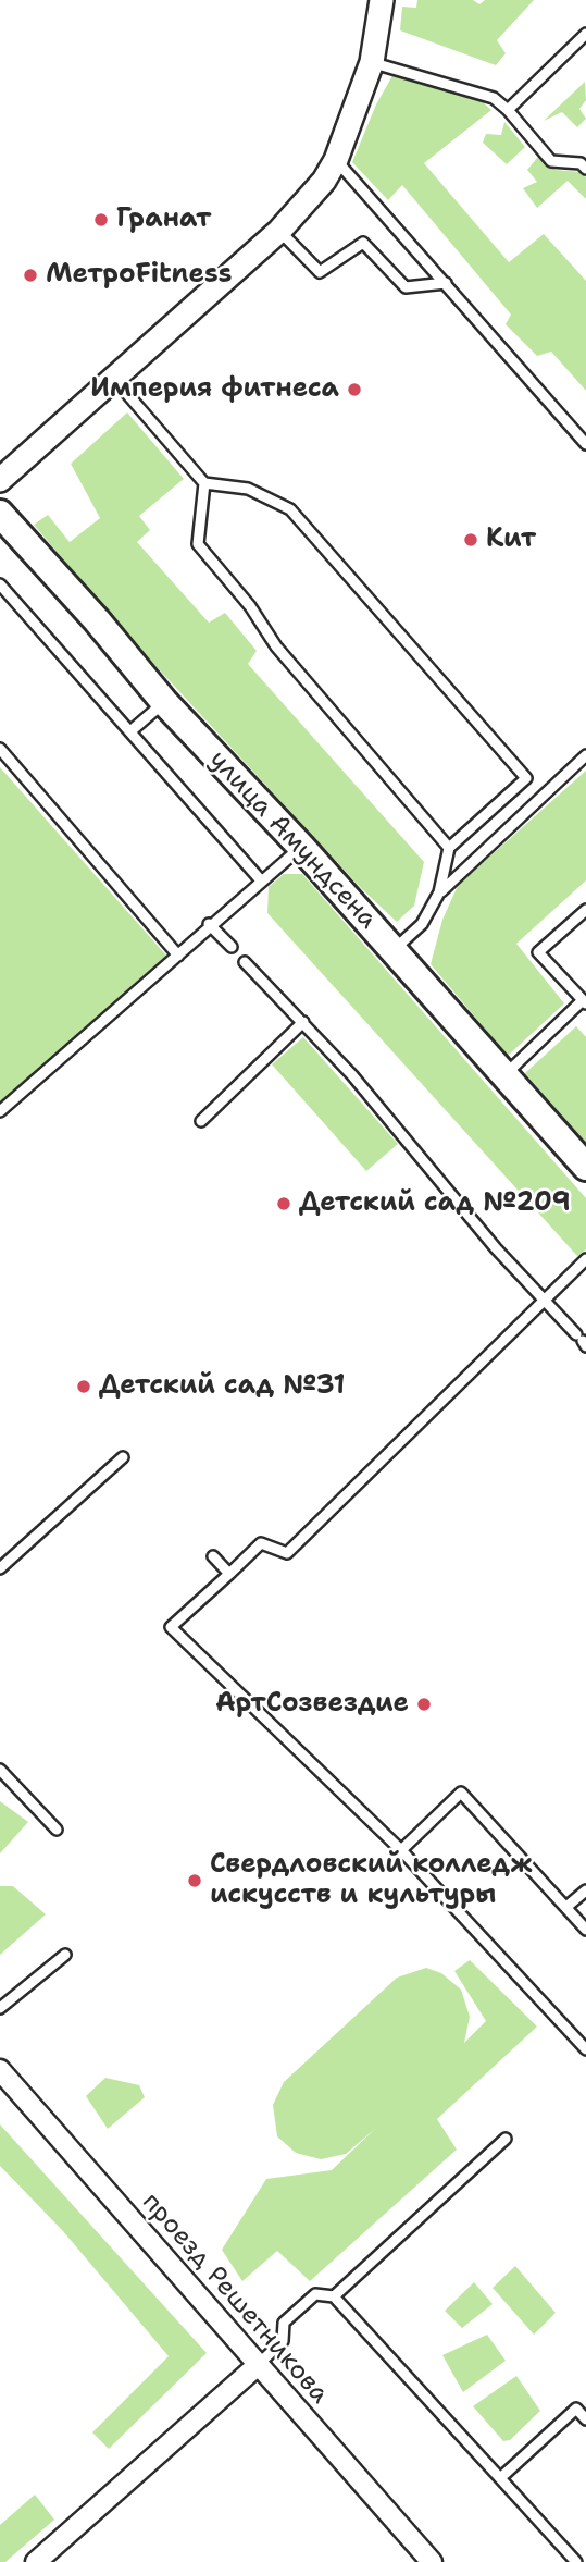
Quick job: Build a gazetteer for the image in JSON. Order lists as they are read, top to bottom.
{
  "streets": {
    "main road": ["улица Амундсена"],
    "street": ["проезд Решетникова"]
  },
  "places": [
    "Гранат",
    "МетроFitness",
    "Империя фитнеса",
    "Кит",
    "Детский сад №209",
    "Детский сад №31",
    "АртСозвездие",
    "Свердловский колледж искусств и культуры"
  ]
}
